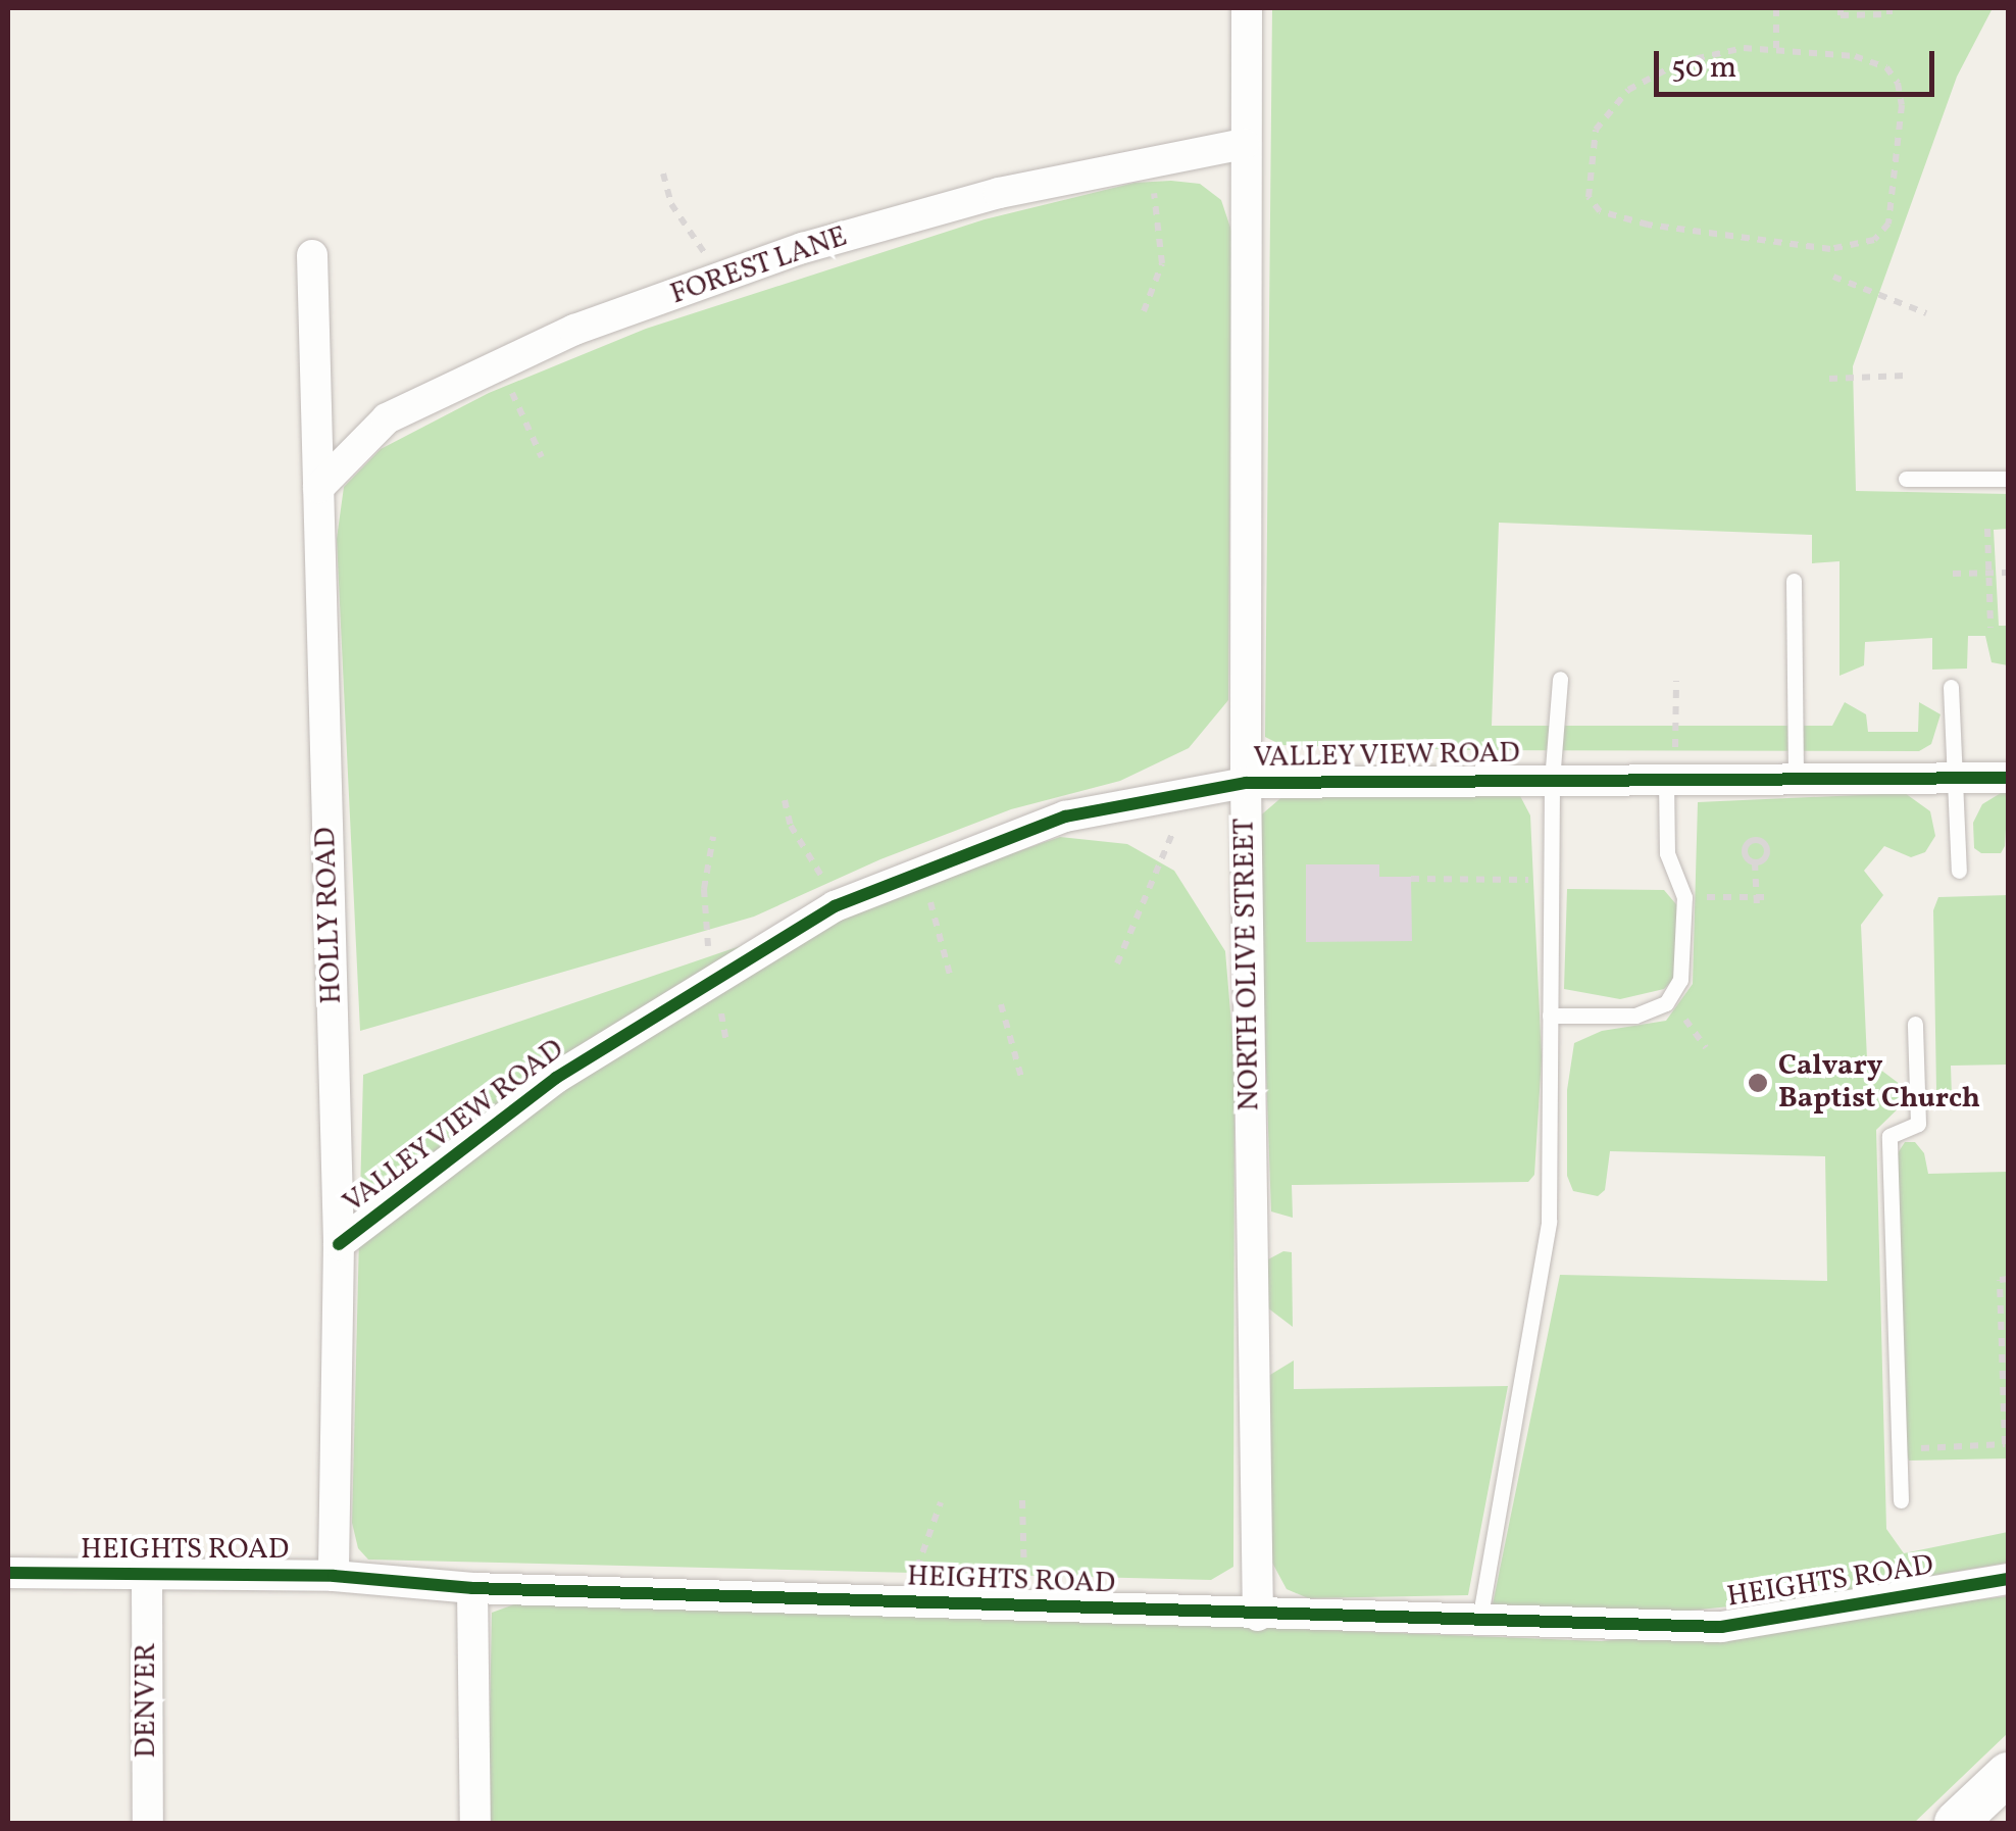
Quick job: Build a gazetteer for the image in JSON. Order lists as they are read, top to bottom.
{
  "streets": {
    "street": [
      "FOREST LANE",
      "VALLEY VIEW ROAD",
      "HOLLY ROAD",
      "NORTH OLIVE STREET",
      "HEIGHTS ROAD",
      "DENVER"
    ]
  },
  "crossings": [
    ["FOREST LANE", "HOLLY ROAD"],
    ["FOREST LANE", "NORTH OLIVE STREET"],
    ["VALLEY VIEW ROAD", "HOLLY ROAD"],
    ["VALLEY VIEW ROAD", "NORTH OLIVE STREET"],
    ["HOLLY ROAD", "HEIGHTS ROAD"],
    ["NORTH OLIVE STREET", "HEIGHTS ROAD"],
    ["HEIGHTS ROAD", "DENVER"]
  ],
  "places": ["Calvary Baptist Church"],
  "scale_bar": "50 m"
}
